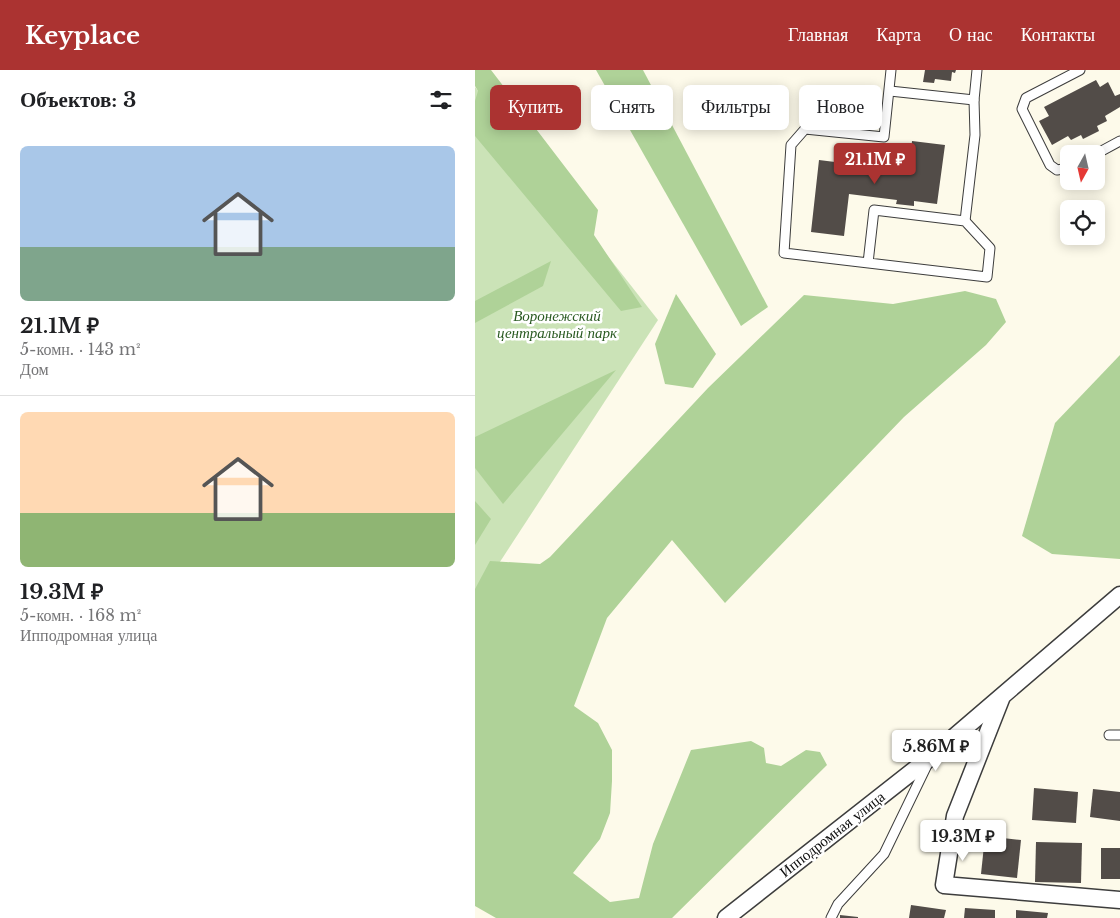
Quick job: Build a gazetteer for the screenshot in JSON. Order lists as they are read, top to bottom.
{
  "streets": {
    "street": ["Ипподромная улица"]
  },
  "parks": ["Воронежский центральный парк"],
  "north": "bottom",
  "page": {
    "header": "Keyplace",
    "nav": [
      "Главная",
      "Карта",
      "О нас",
      "Контакты"
    ],
    "heading": "Объектов: 3",
    "chip": [
      "Купить",
      "Снять",
      "Фильтры",
      "Новое"
    ],
    "list": [
      {
        "name": "21.1M ₽",
        "note": "5-комн. · 143 m² · Дом"
      },
      {
        "name": "19.3M ₽",
        "note": "5-комн. · 168 m² · Ипподромная улица"
      }
    ],
    "price": ["21.1M ₽", "5.86M ₽", "19.3M ₽"]
  }
}
